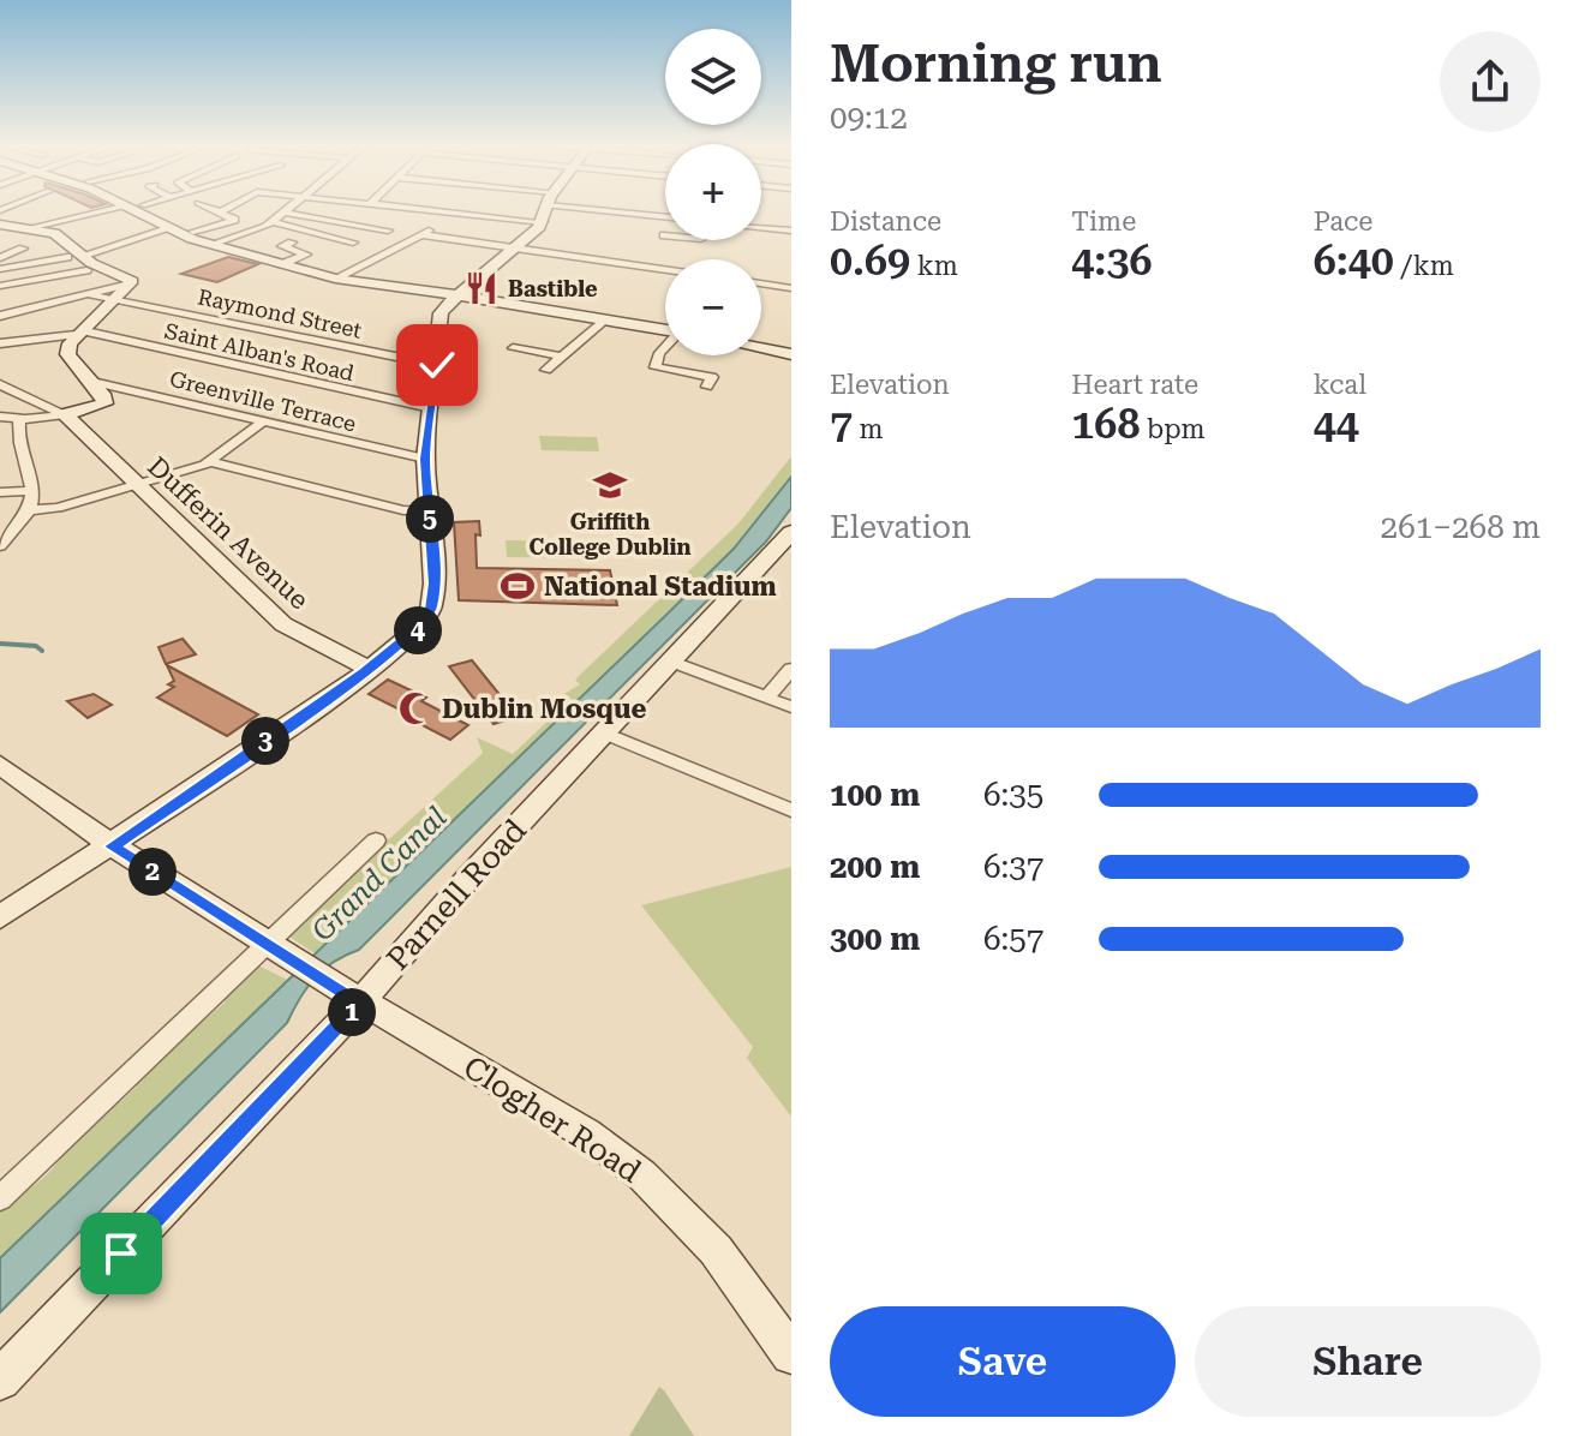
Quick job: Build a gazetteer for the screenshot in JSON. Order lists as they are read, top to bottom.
{
  "streets": {
    "main road": ["Dufferin Avenue", "Parnell Road", "Clogher Road"],
    "street": ["Raymond Street", "Saint Alban's Road", "Greenville Terrace"]
  },
  "crossings": [
    ["Parnell Road", "Clogher Road"]
  ],
  "water": ["Grand Canal"],
  "places": {
    "restaurant": ["Bastible"],
    "school or university": ["Griffith College Dublin"],
    "sports": ["National Stadium"],
    "mosque": ["Dublin Mosque"]
  },
  "page": {
    "heading": ["Morning run", "09:12"],
    "map_buttons": ["+", "−"],
    "stats": [
      ["Distance", "0.69 km"],
      ["Time", "4:36"],
      ["Pace", "6:40 /km"],
      ["Elevation", "7 m"],
      ["Heart rate", "168 bpm"],
      ["kcal", "44"]
    ],
    "chart": ["Elevation", "261–268 m"],
    "pins": [
      "5",
      "4",
      "3",
      "2",
      "1"
    ],
    "list": [
      {
        "name": "100 m",
        "note": "6:35"
      },
      {
        "name": "200 m",
        "note": "6:37"
      },
      {
        "name": "300 m",
        "note": "6:57"
      }
    ],
    "buttons": ["Save", "Share"]
  }
}
